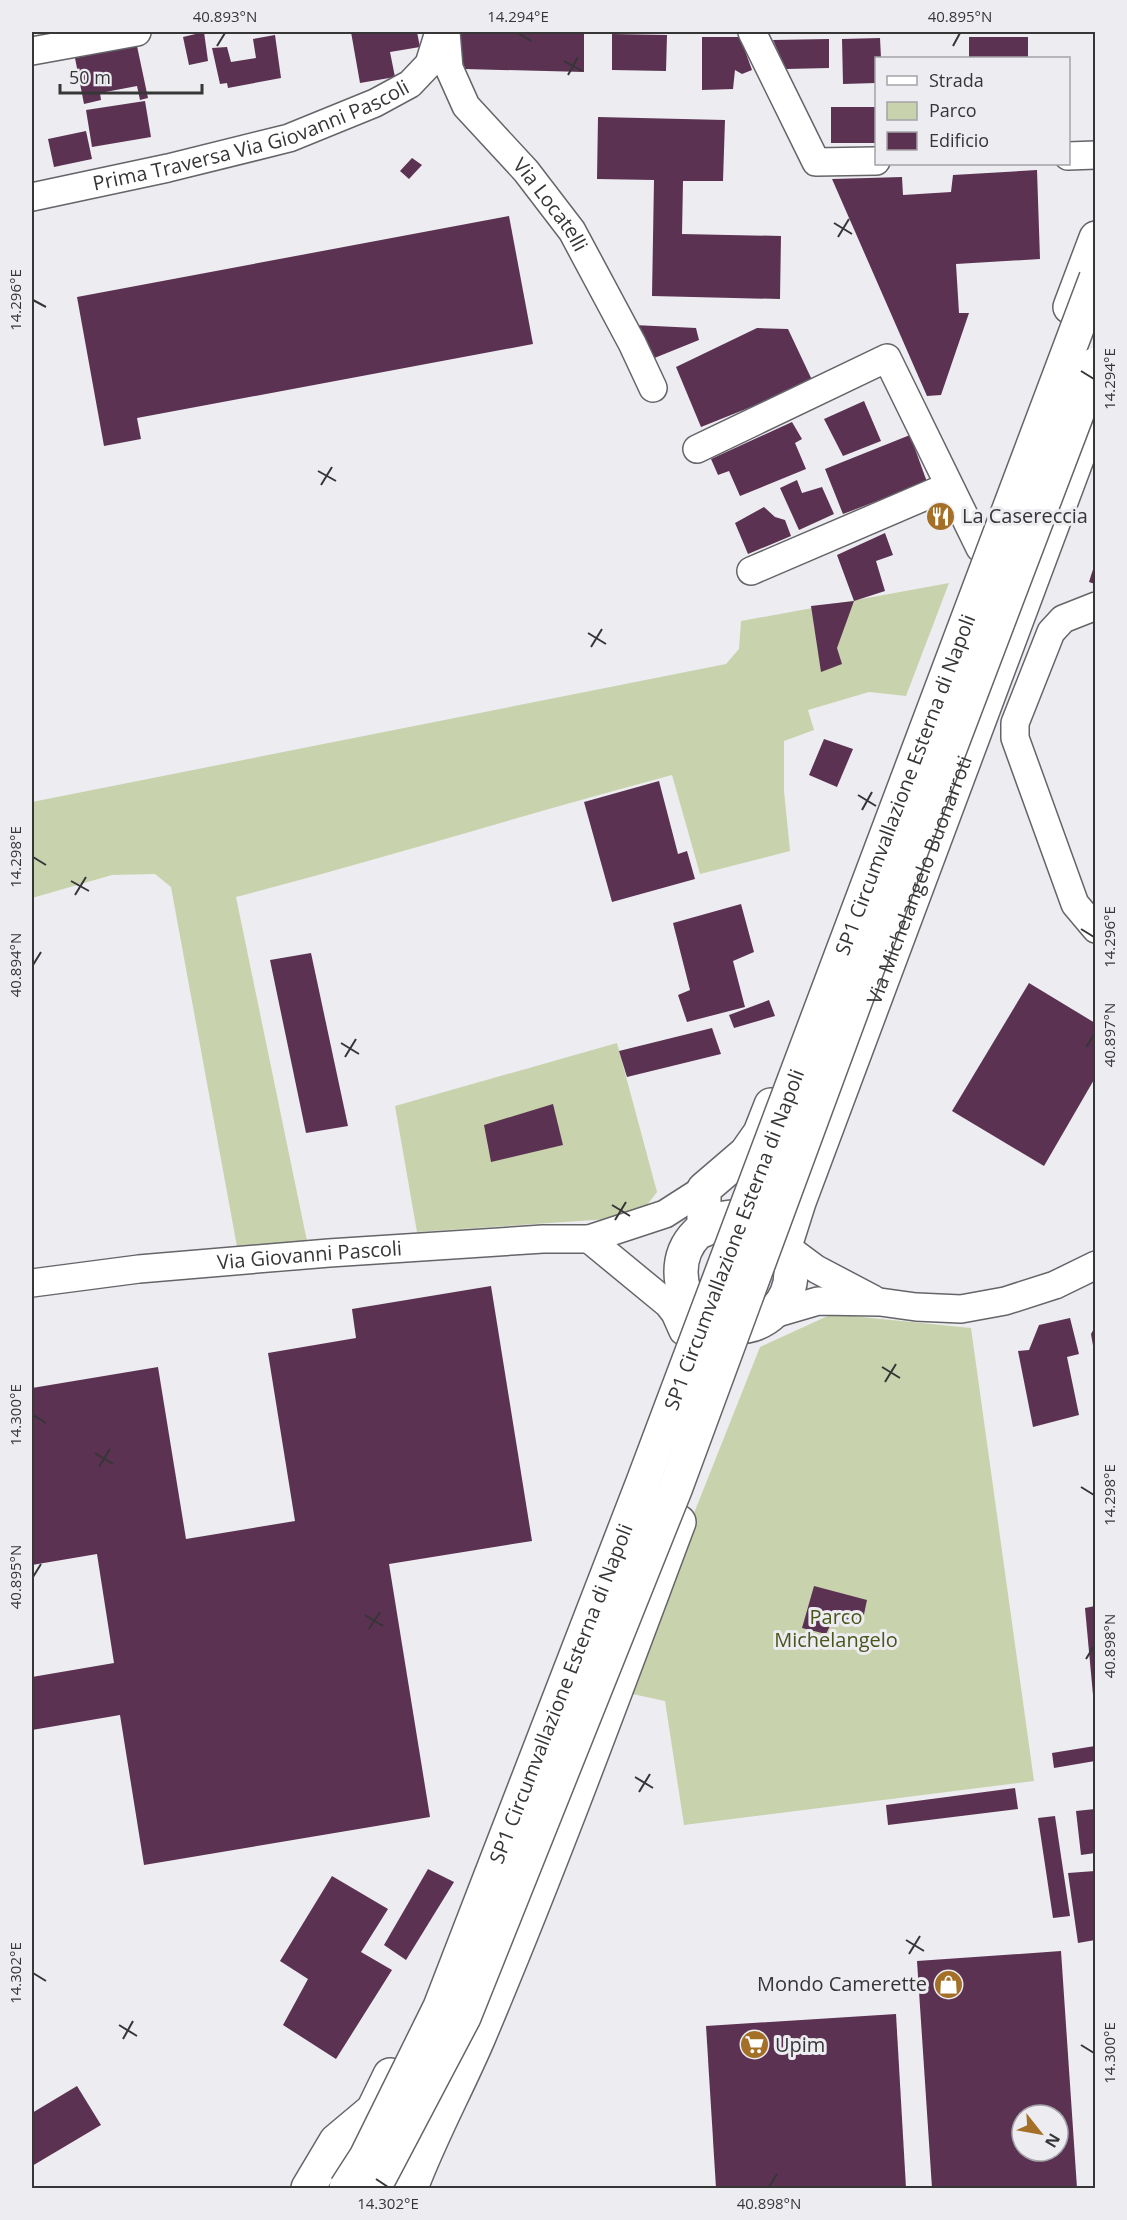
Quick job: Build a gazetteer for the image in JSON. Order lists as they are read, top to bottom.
{
  "streets": {
    "main road": ["SP1 Circumvallazione Esterna di Napoli", "Via Michelangelo Buonarroti"],
    "street": ["Prima Traversa Via Giovanni Pascoli", "Via Locatelli", "Via Giovanni Pascoli"]
  },
  "parks": ["Parco Michelangelo"],
  "places": {
    "restaurant": ["La Casereccia"],
    "shop": ["Mondo Camerette"],
    "supermarket": ["Upim"]
  },
  "legend": ["Strada", "Parco", "Edificio"],
  "scale_bar": "50 m",
  "north": "bottom right",
  "coordinates": [
    "40.893°N",
    "14.294°E",
    "40.895°N",
    "14.296°E",
    "14.298°E",
    "40.894°N",
    "40.897°N",
    "14.300°E",
    "40.898°N",
    "14.302°E"
  ]
}
